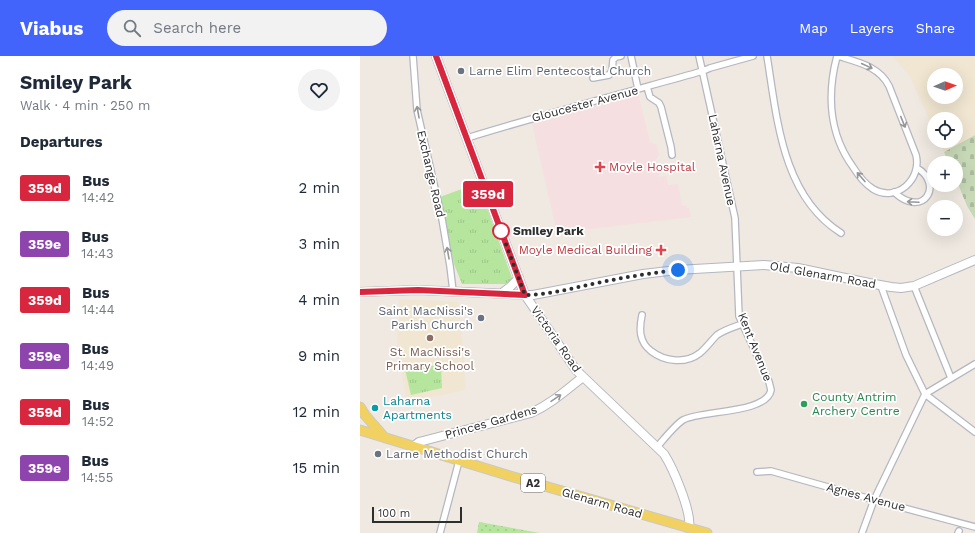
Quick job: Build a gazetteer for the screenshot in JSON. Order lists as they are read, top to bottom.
{
  "streets": {
    "main road": ["A2", "Glenarm Road"],
    "street": [
      "Gloucester Avenue",
      "Laharna Avenue",
      "Exchange Road",
      "Old Glenarm Road",
      "Victoria Road",
      "Kent Avenue",
      "Princes Gardens",
      "Agnes Avenue"
    ]
  },
  "crossings": [
    ["Gloucester Avenue", "Laharna Avenue"],
    ["Gloucester Avenue", "Victoria Road"],
    ["Laharna Avenue", "Old Glenarm Road"],
    ["Laharna Avenue", "Kent Avenue"],
    ["Exchange Road", "Old Glenarm Road"],
    ["Old Glenarm Road", "Victoria Road"],
    ["Old Glenarm Road", "Kent Avenue"],
    ["Victoria Road", "Kent Avenue"],
    ["Victoria Road", "Princes Gardens"],
    ["Victoria Road", "Glenarm Road"],
    ["Princes Gardens", "Glenarm Road"]
  ],
  "one_way": ["Exchange Road", "Princes Gardens"],
  "places": {
    "other": [
      "Larne Elim Pentecostal Church",
      "Smiley Park",
      "Saint MacNissi's Parish Church",
      "St. MacNissi's Primary School",
      "County Antrim Archery Centre",
      "Laharna Apartments",
      "Larne Methodist Church"
    ],
    "health": ["Moyle Hospital", "Moyle Medical Building"]
  },
  "lines": ["bus line 359d"],
  "scale_bar": "100 m",
  "north": "right",
  "page": {
    "header": "Viabus",
    "search": "Search here",
    "nav": ["Map", "Layers", "Share"],
    "heading": [
      ["Smiley Park", "Walk · 4 min · 250 m"],
      "Departures"
    ],
    "on_map": "359d",
    "map_buttons": ["+", "−"],
    "list": [
      {
        "mark": "359d",
        "name": "Bus",
        "note": "14:42",
        "value": "2 min"
      },
      {
        "mark": "359e",
        "name": "Bus",
        "note": "14:43",
        "value": "3 min"
      },
      {
        "mark": "359d",
        "name": "Bus",
        "note": "14:44",
        "value": "4 min"
      },
      {
        "mark": "359e",
        "name": "Bus",
        "note": "14:49",
        "value": "9 min"
      },
      {
        "mark": "359d",
        "name": "Bus",
        "note": "14:52",
        "value": "12 min"
      },
      {
        "mark": "359e",
        "name": "Bus",
        "note": "14:55",
        "value": "15 min"
      }
    ],
    "scale": "100 m"
  }
}
